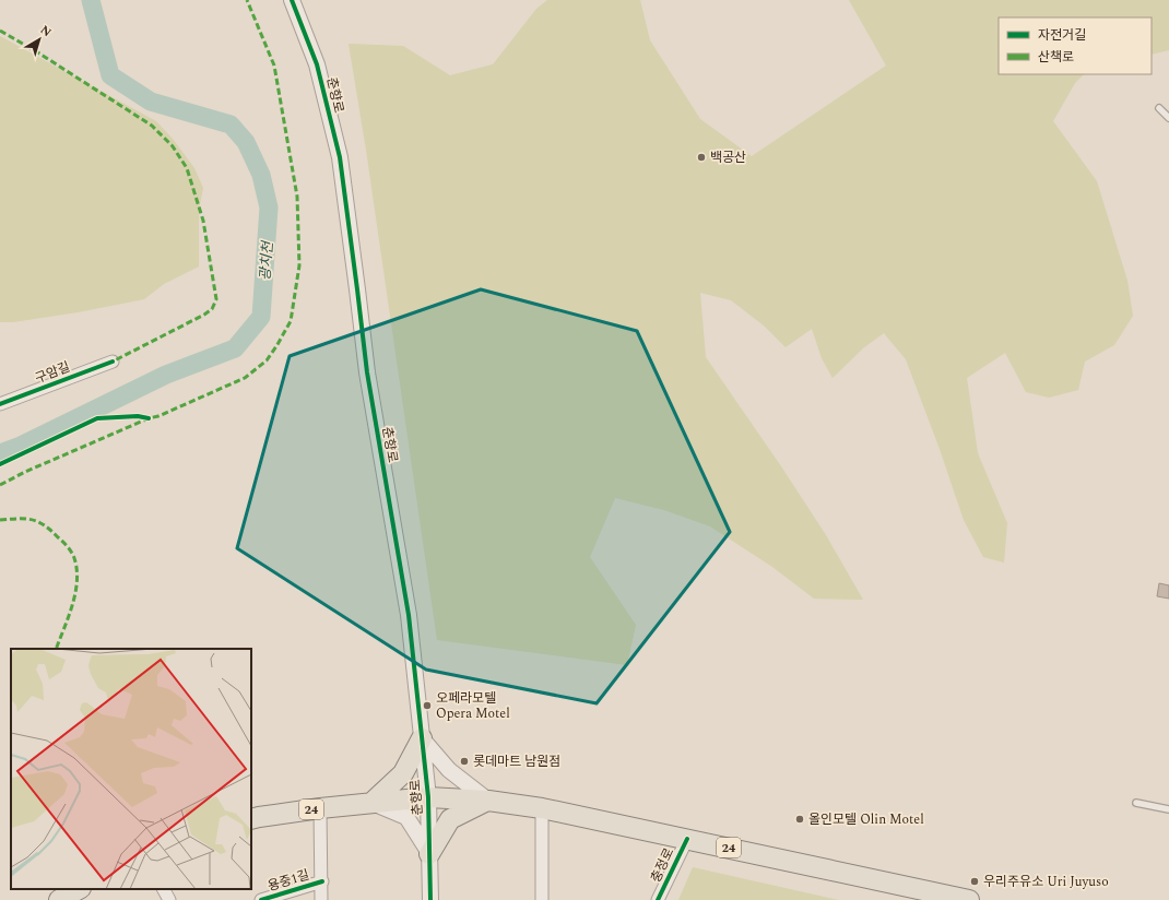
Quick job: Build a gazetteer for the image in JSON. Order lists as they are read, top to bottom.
{
  "streets": {
    "main road": ["24", "충정로"],
    "street": ["춘향로", "구암길", "용중1길"]
  },
  "crossings": [
    ["춘향로", "충정로"]
  ],
  "water": ["광치천"],
  "places": [
    "백공산",
    "오페라모텔 Opera Motel",
    "롯데마트 남원점",
    "올인모텔 Olin Motel",
    "우리주유소 Uri Juyuso"
  ],
  "legend": ["자전거길", "산책로"],
  "north": "top right"
}
